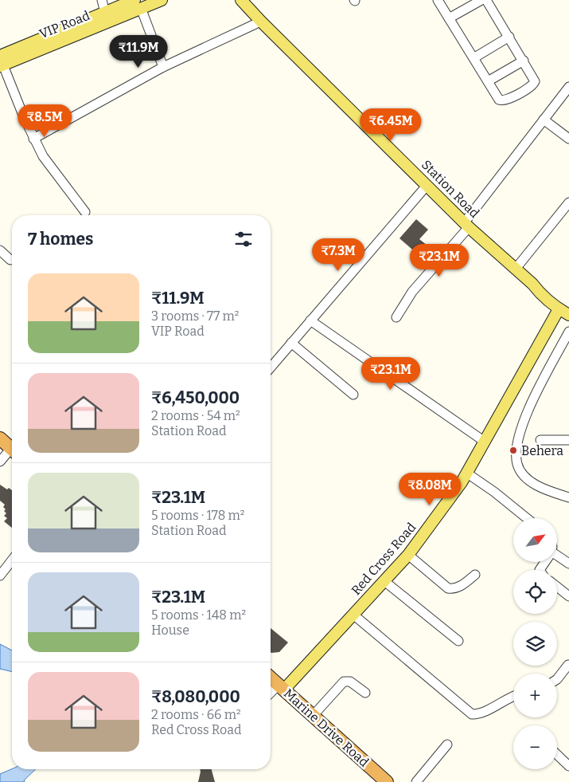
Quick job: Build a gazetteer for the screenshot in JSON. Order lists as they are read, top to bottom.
{
  "streets": {
    "highway": ["Marine Drive Road"],
    "main road": ["VIP Road", "Station Road", "Red Cross Road"]
  },
  "crossings": [
    ["Station Road", "Red Cross Road"],
    ["Red Cross Road", "Marine Drive Road"]
  ],
  "places": ["Behera"],
  "north": "top right",
  "page": {
    "price": [
      "₹11.9M",
      "₹8.5M",
      "₹6.45M",
      "₹7.3M",
      "₹23.1M",
      "₹23.1M",
      "₹8.08M"
    ],
    "heading": "7 homes",
    "list": [
      {
        "name": "₹11.9M",
        "note": "3 rooms · 77 m² · VIP Road"
      },
      {
        "name": "₹6,450,000",
        "note": "2 rooms · 54 m² · Station Road"
      },
      {
        "name": "₹23.1M",
        "note": "5 rooms · 178 m² · Station Road"
      },
      {
        "name": "₹23.1M",
        "note": "5 rooms · 148 m² · House"
      },
      {
        "name": "₹8,080,000",
        "note": "2 rooms · 66 m² · Red Cross Road"
      }
    ],
    "map_buttons": ["+", "−"]
  }
}
